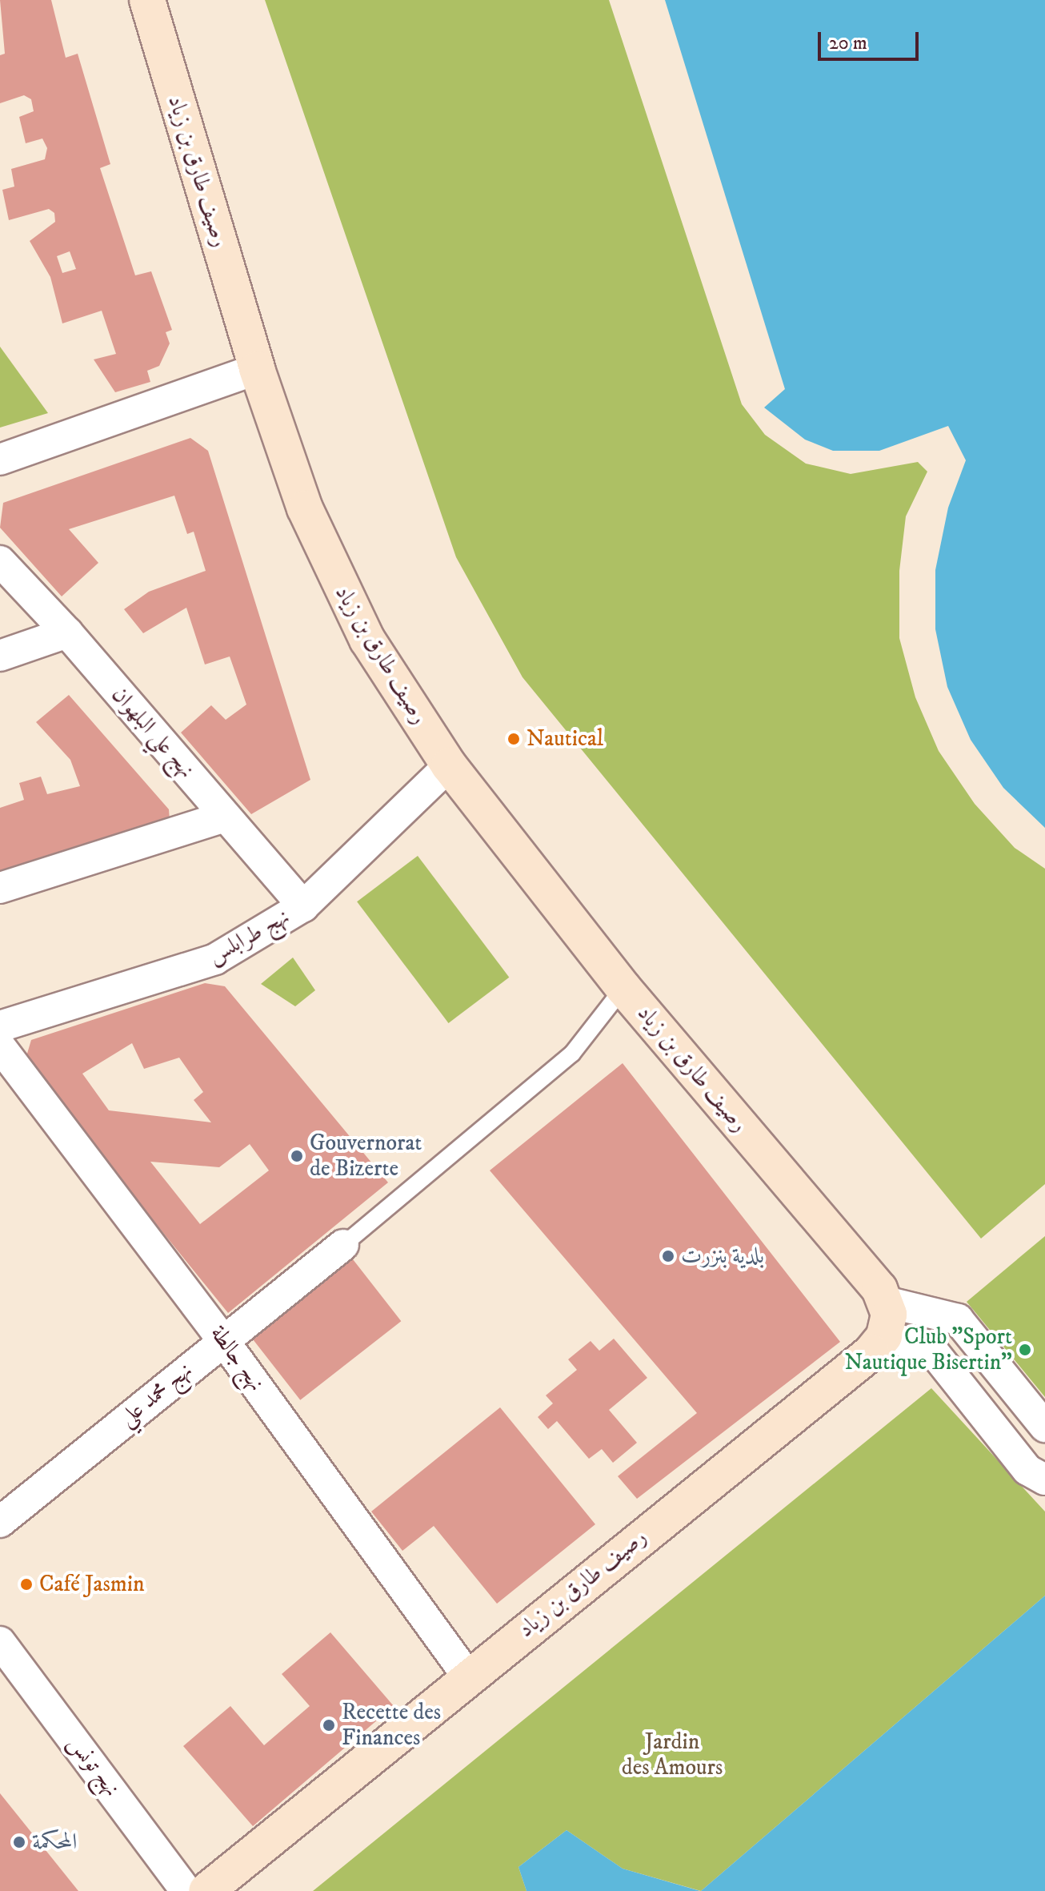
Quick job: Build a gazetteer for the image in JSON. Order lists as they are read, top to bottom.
{
  "streets": {
    "main road": ["رصيف طارق بن زياد"],
    "street": [
      "نهج علي البلهوان",
      "نهج طرابلس",
      "نهج جالطة",
      "نهج محمد علي",
      "نهج تونس"
    ]
  },
  "crossings": [
    ["رصيف طارق بن زياد", "نهج طرابلس"],
    ["رصيف طارق بن زياد", "نهج جالطة"],
    ["نهج علي البلهوان", "نهج طرابلس"],
    ["نهج جالطة", "نهج محمد علي"]
  ],
  "parks": ["Jardin des Amours"],
  "places": [
    "Nautical",
    "Gouvernorat de Bizerte",
    "بلدية بنزرت",
    "Club \"Sport Nautique Bisertin\"",
    "Café Jasmin",
    "Recette des Finances",
    "المحكمة"
  ],
  "scale_bar": "20 m"
}
